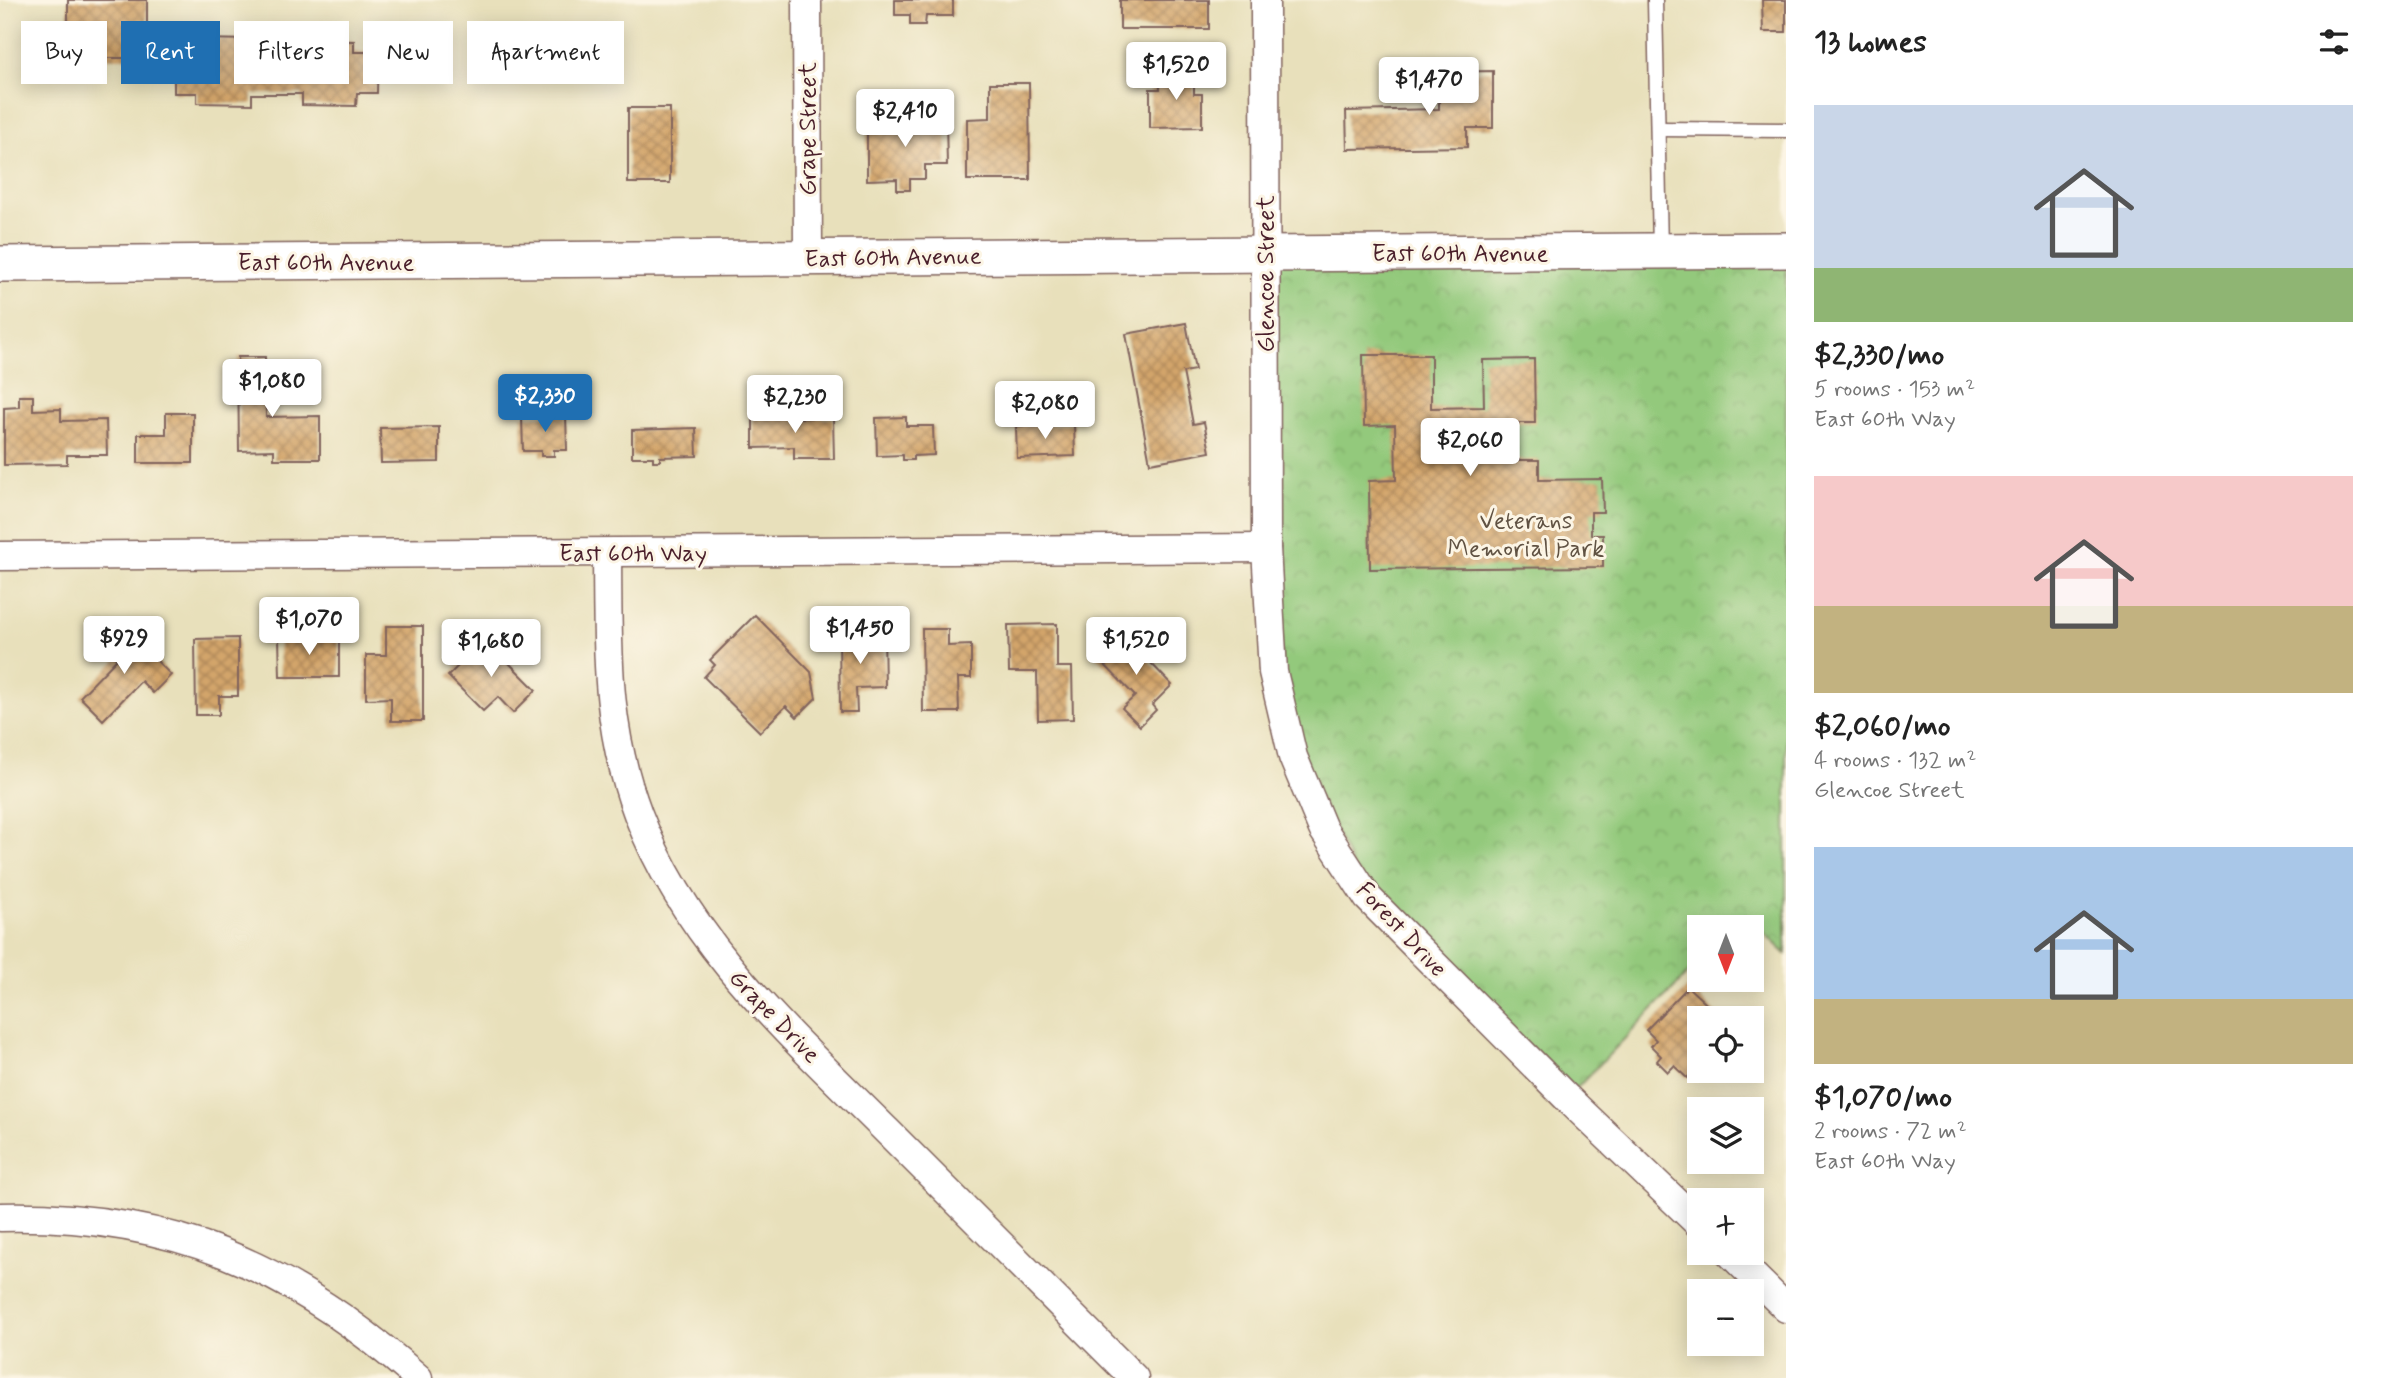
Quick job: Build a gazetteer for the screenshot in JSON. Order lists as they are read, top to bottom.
{
  "streets": {
    "street": [
      "Grape Street",
      "East 60th Avenue",
      "Glencoe Street",
      "East 60th Way",
      "Forest Drive",
      "Grape Drive"
    ]
  },
  "crossings": [
    ["Grape Street", "East 60th Avenue"],
    ["East 60th Avenue", "Glencoe Street"],
    ["Glencoe Street", "East 60th Way"],
    ["Glencoe Street", "Forest Drive"],
    ["East 60th Way", "Forest Drive"],
    ["East 60th Way", "Grape Drive"]
  ],
  "parks": ["Veterans Memorial Park"],
  "north": "bottom",
  "page": {
    "heading": "13 homes",
    "chip": [
      "Buy",
      "Rent",
      "Filters",
      "New",
      "Apartment"
    ],
    "price": [
      "$1,520",
      "$1,470",
      "$2,410",
      "$1,080",
      "$2,330",
      "$2,230",
      "$2,080",
      "$2,060",
      "$1,070",
      "$1,450",
      "$929",
      "$1,520",
      "$1,680"
    ],
    "list": [
      {
        "name": "$2,330/mo",
        "note": "5 rooms · 153 m² · East 60th Way"
      },
      {
        "name": "$2,060/mo",
        "note": "4 rooms · 132 m² · Glencoe Street"
      },
      {
        "name": "$1,070/mo",
        "note": "2 rooms · 72 m² · East 60th Way"
      }
    ],
    "map_buttons": ["+", "−"]
  }
}
